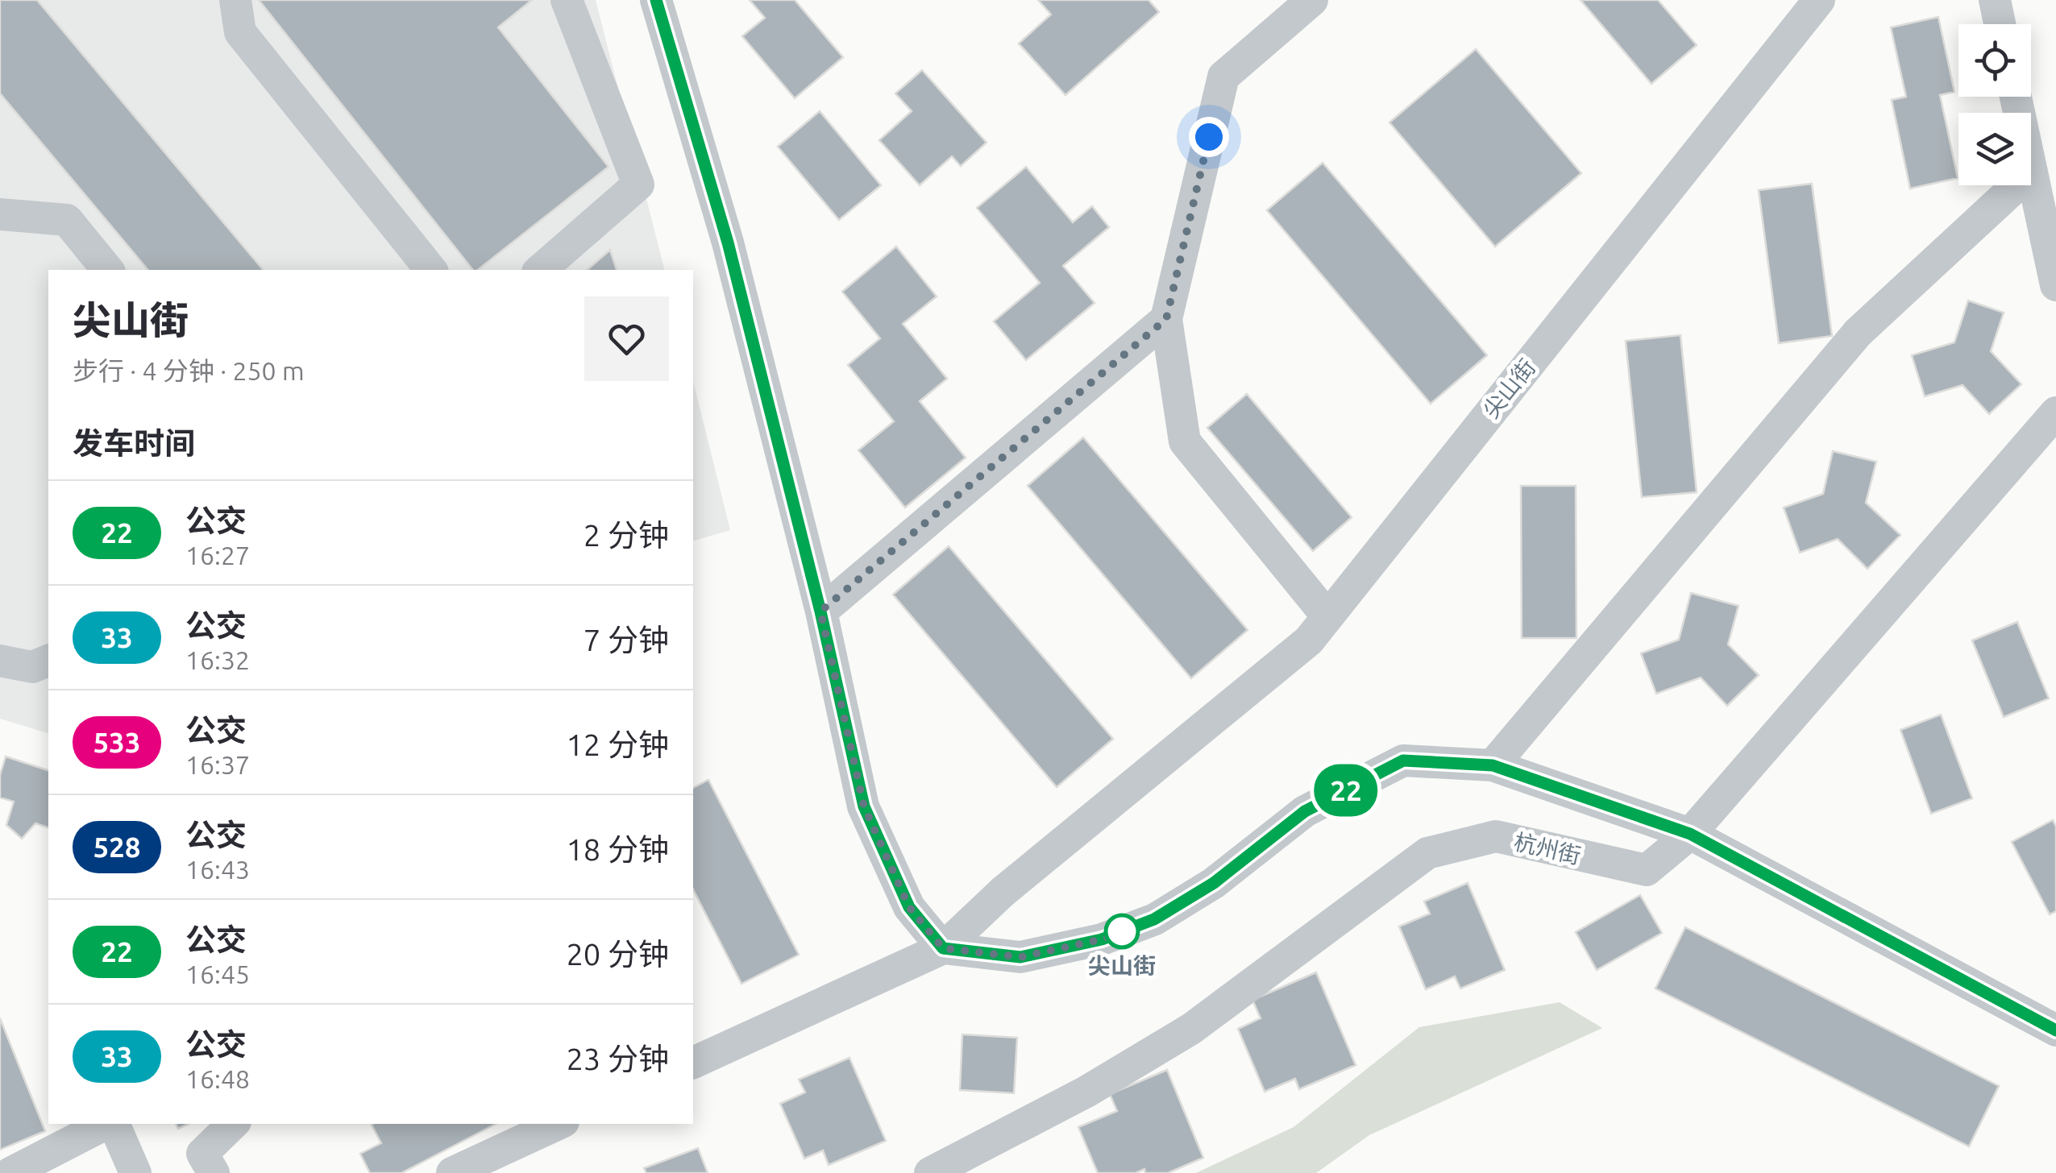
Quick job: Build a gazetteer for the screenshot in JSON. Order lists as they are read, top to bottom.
{
  "streets": {
    "street": ["尖山街", "杭州街"]
  },
  "places": ["尖山街"],
  "lines": ["bus line 22"],
  "page": {
    "on_map": "22",
    "heading": [
      ["尖山街", "步行 · 4 分钟 · 250 m"],
      "发车时间"
    ],
    "list": [
      {
        "mark": "22",
        "name": "公交",
        "note": "16:27",
        "value": "2 分钟"
      },
      {
        "mark": "33",
        "name": "公交",
        "note": "16:32",
        "value": "7 分钟"
      },
      {
        "mark": "533",
        "name": "公交",
        "note": "16:37",
        "value": "12 分钟"
      },
      {
        "mark": "528",
        "name": "公交",
        "note": "16:43",
        "value": "18 分钟"
      },
      {
        "mark": "22",
        "name": "公交",
        "note": "16:45",
        "value": "20 分钟"
      },
      {
        "mark": "33",
        "name": "公交",
        "note": "16:48",
        "value": "23 分钟"
      }
    ]
  }
}
